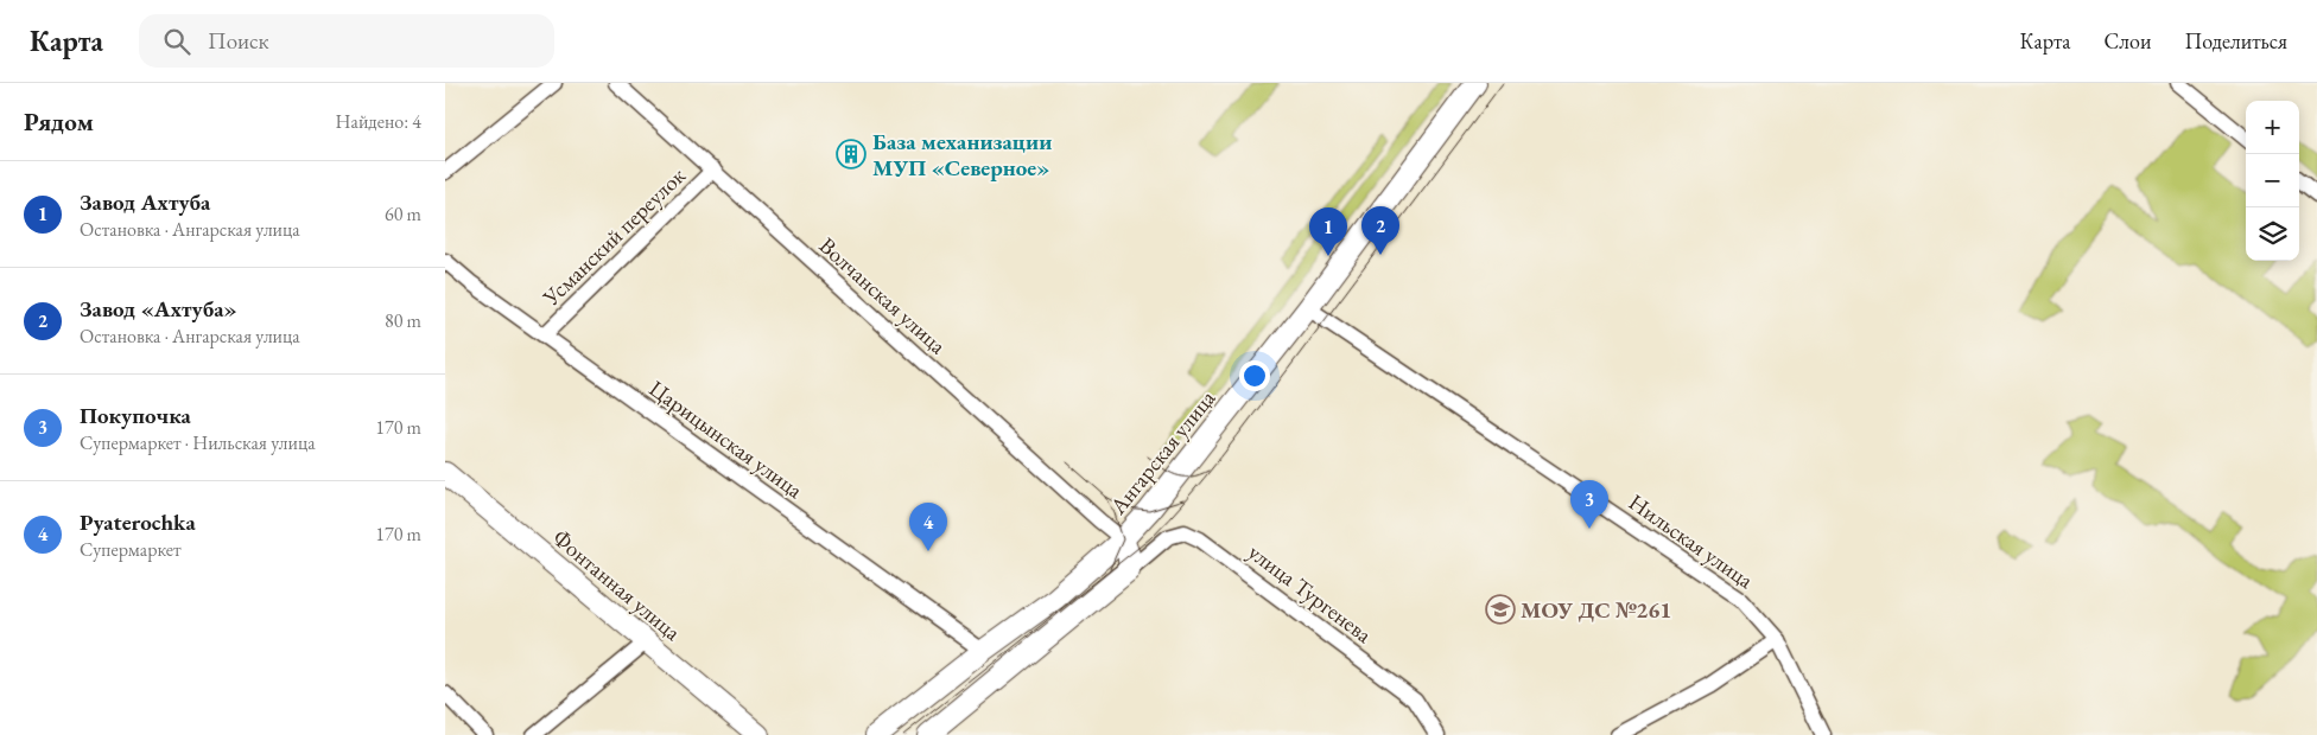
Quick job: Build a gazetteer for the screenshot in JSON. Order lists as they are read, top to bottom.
{
  "streets": {
    "main road": ["Ангарская улица", "Фонтанная улица"],
    "street": [
      "Усманский переулок",
      "Волчанская улица",
      "Царицынская улица",
      "Нильская улица",
      "улица Тургенева"
    ]
  },
  "crossings": [
    ["Усманский переулок", "Волчанская улица"],
    ["Усманский переулок", "Царицынская улица"],
    ["Волчанская улица", "Ангарская улица"],
    ["Волчанская улица", "улица Тургенева"],
    ["Царицынская улица", "Ангарская улица"],
    ["Ангарская улица", "Нильская улица"],
    ["Ангарская улица", "улица Тургенева"]
  ],
  "places": {
    "building": ["База механизации МУП «Северное»"],
    "school or university": ["МОУ ДС №261"]
  },
  "page": {
    "header": "Карта",
    "search": "Поиск",
    "nav": ["Карта", "Слои", "Поделиться"],
    "heading": ["Рядом", "Найдено: 4"],
    "map_buttons": ["+", "−"],
    "list": [
      {
        "mark": "1",
        "name": "Завод Ахтуба",
        "note": "Остановка · Ангарская улица",
        "value": "60 m"
      },
      {
        "mark": "2",
        "name": "Завод «Ахтуба»",
        "note": "Остановка · Ангарская улица",
        "value": "80 m"
      },
      {
        "mark": "3",
        "name": "Покупочка",
        "note": "Супермаркет · Нильская улица",
        "value": "170 m"
      },
      {
        "mark": "4",
        "name": "Pyaterochka",
        "note": "Супермаркет",
        "value": "170 m"
      }
    ],
    "pins": [
      "2",
      "1",
      "3",
      "4"
    ]
  }
}
